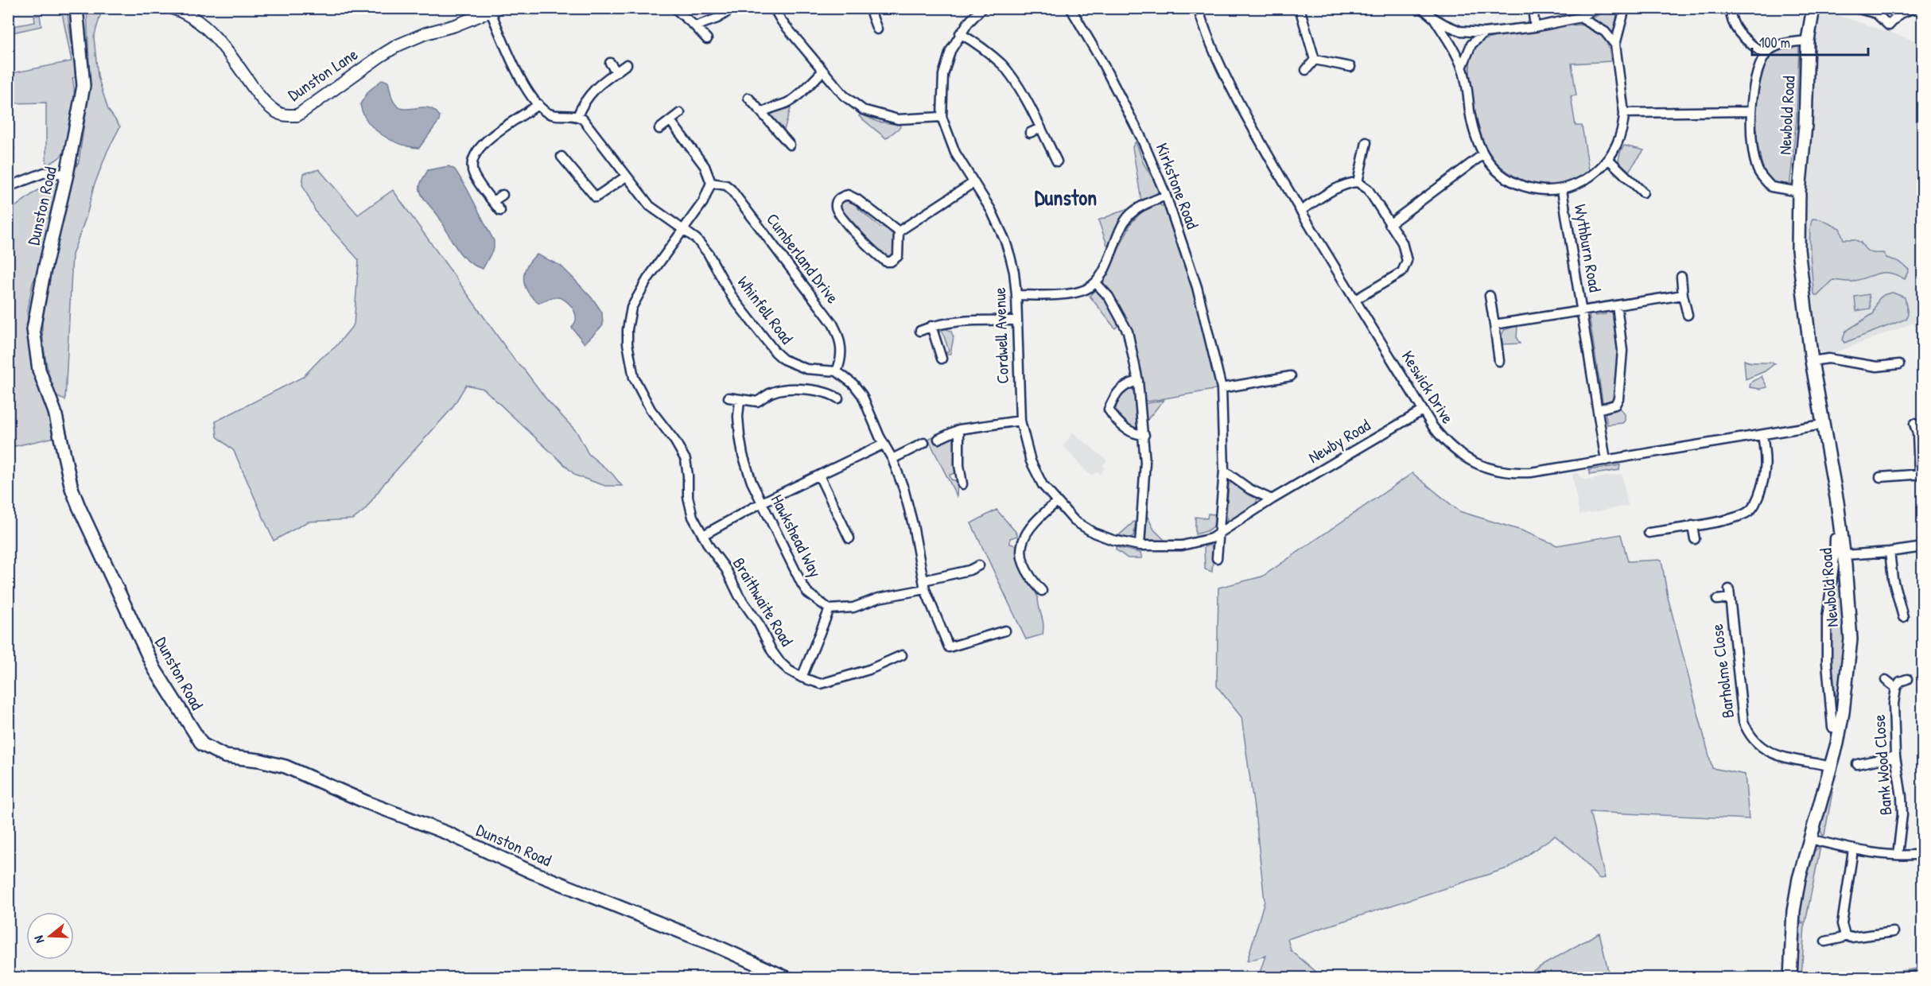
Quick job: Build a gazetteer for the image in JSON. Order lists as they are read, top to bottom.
{
  "streets": {
    "main road": ["Newbold Road", "Dunston Road"],
    "street": [
      "Dunston Lane",
      "Kirkstone Road",
      "Wythburn Road",
      "Cumberland Drive",
      "Whinfell Road",
      "Cordwell Avenue",
      "Keswick Drive",
      "Newby Road",
      "Hawkshead Way",
      "Braithwaite Road",
      "Barholme Close",
      "Bank Wood Close"
    ]
  },
  "crossings": [
    ["Newbold Road", "Keswick Drive"],
    ["Newbold Road", "Barholme Close"],
    ["Kirkstone Road", "Cordwell Avenue"],
    ["Kirkstone Road", "Newby Road"],
    ["Wythburn Road", "Keswick Drive"],
    ["Cumberland Drive", "Whinfell Road"],
    ["Cumberland Drive", "Braithwaite Road"],
    ["Whinfell Road", "Braithwaite Road"],
    ["Cordwell Avenue", "Newby Road"],
    ["Keswick Drive", "Newby Road"]
  ],
  "districts": ["Dunston"],
  "scale_bar": "100 m",
  "north": "left"
}
